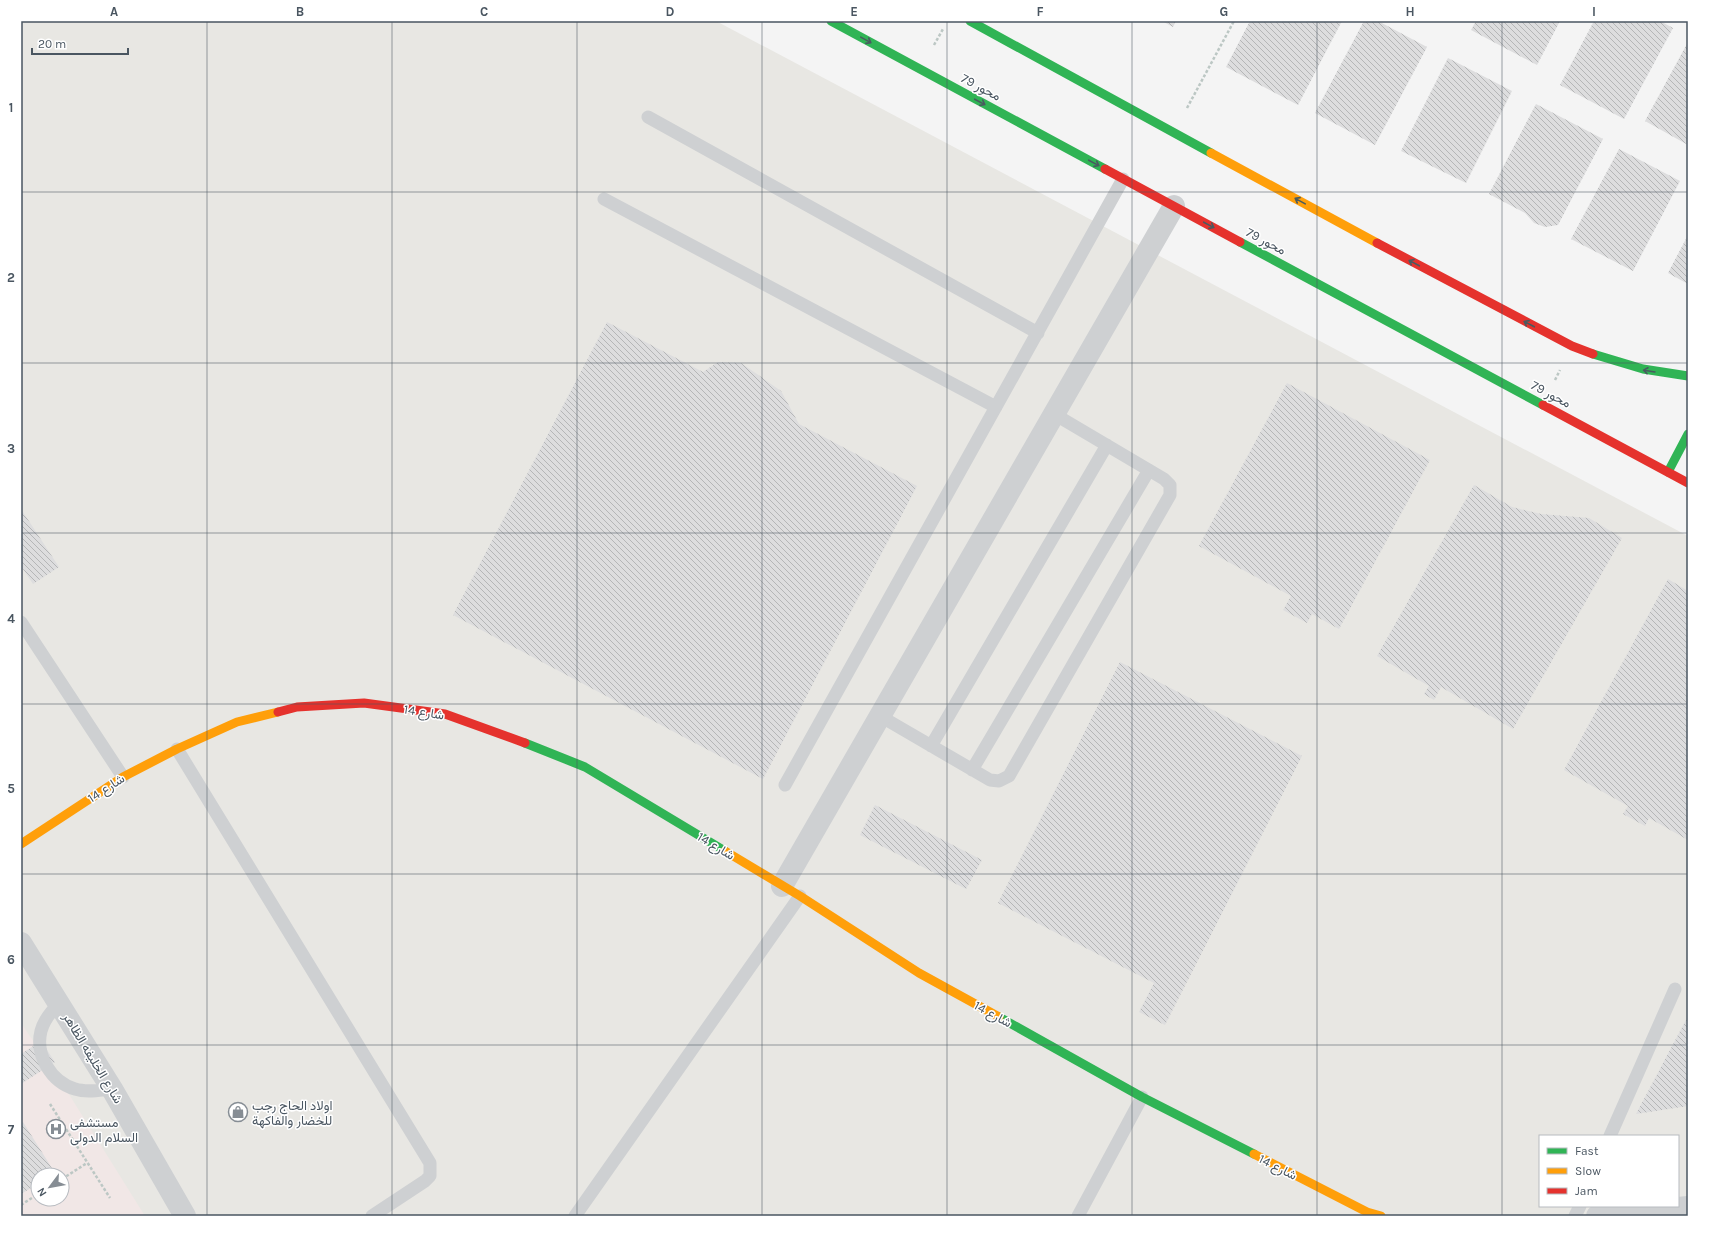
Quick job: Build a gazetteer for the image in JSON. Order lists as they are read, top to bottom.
{
  "streets": {
    "main road": ["محور 79", "شارع 14"],
    "street": ["شارع الخليفه الظاهر"]
  },
  "places": {
    "shop": ["اولاد الحاج رجب للخضار والفاكهة"],
    "hospital": ["مستشفى السلام الدولى"]
  },
  "legend": ["Fast", "Slow", "Jam"],
  "scale_bar": "20 m",
  "north": "bottom left",
  "grid": {
    "columns": [
      "A",
      "B",
      "C",
      "D",
      "E",
      "F",
      "G",
      "H",
      "I"
    ],
    "rows": [
      "1",
      "2",
      "3",
      "4",
      "5",
      "6",
      "7"
    ]
  }
}
